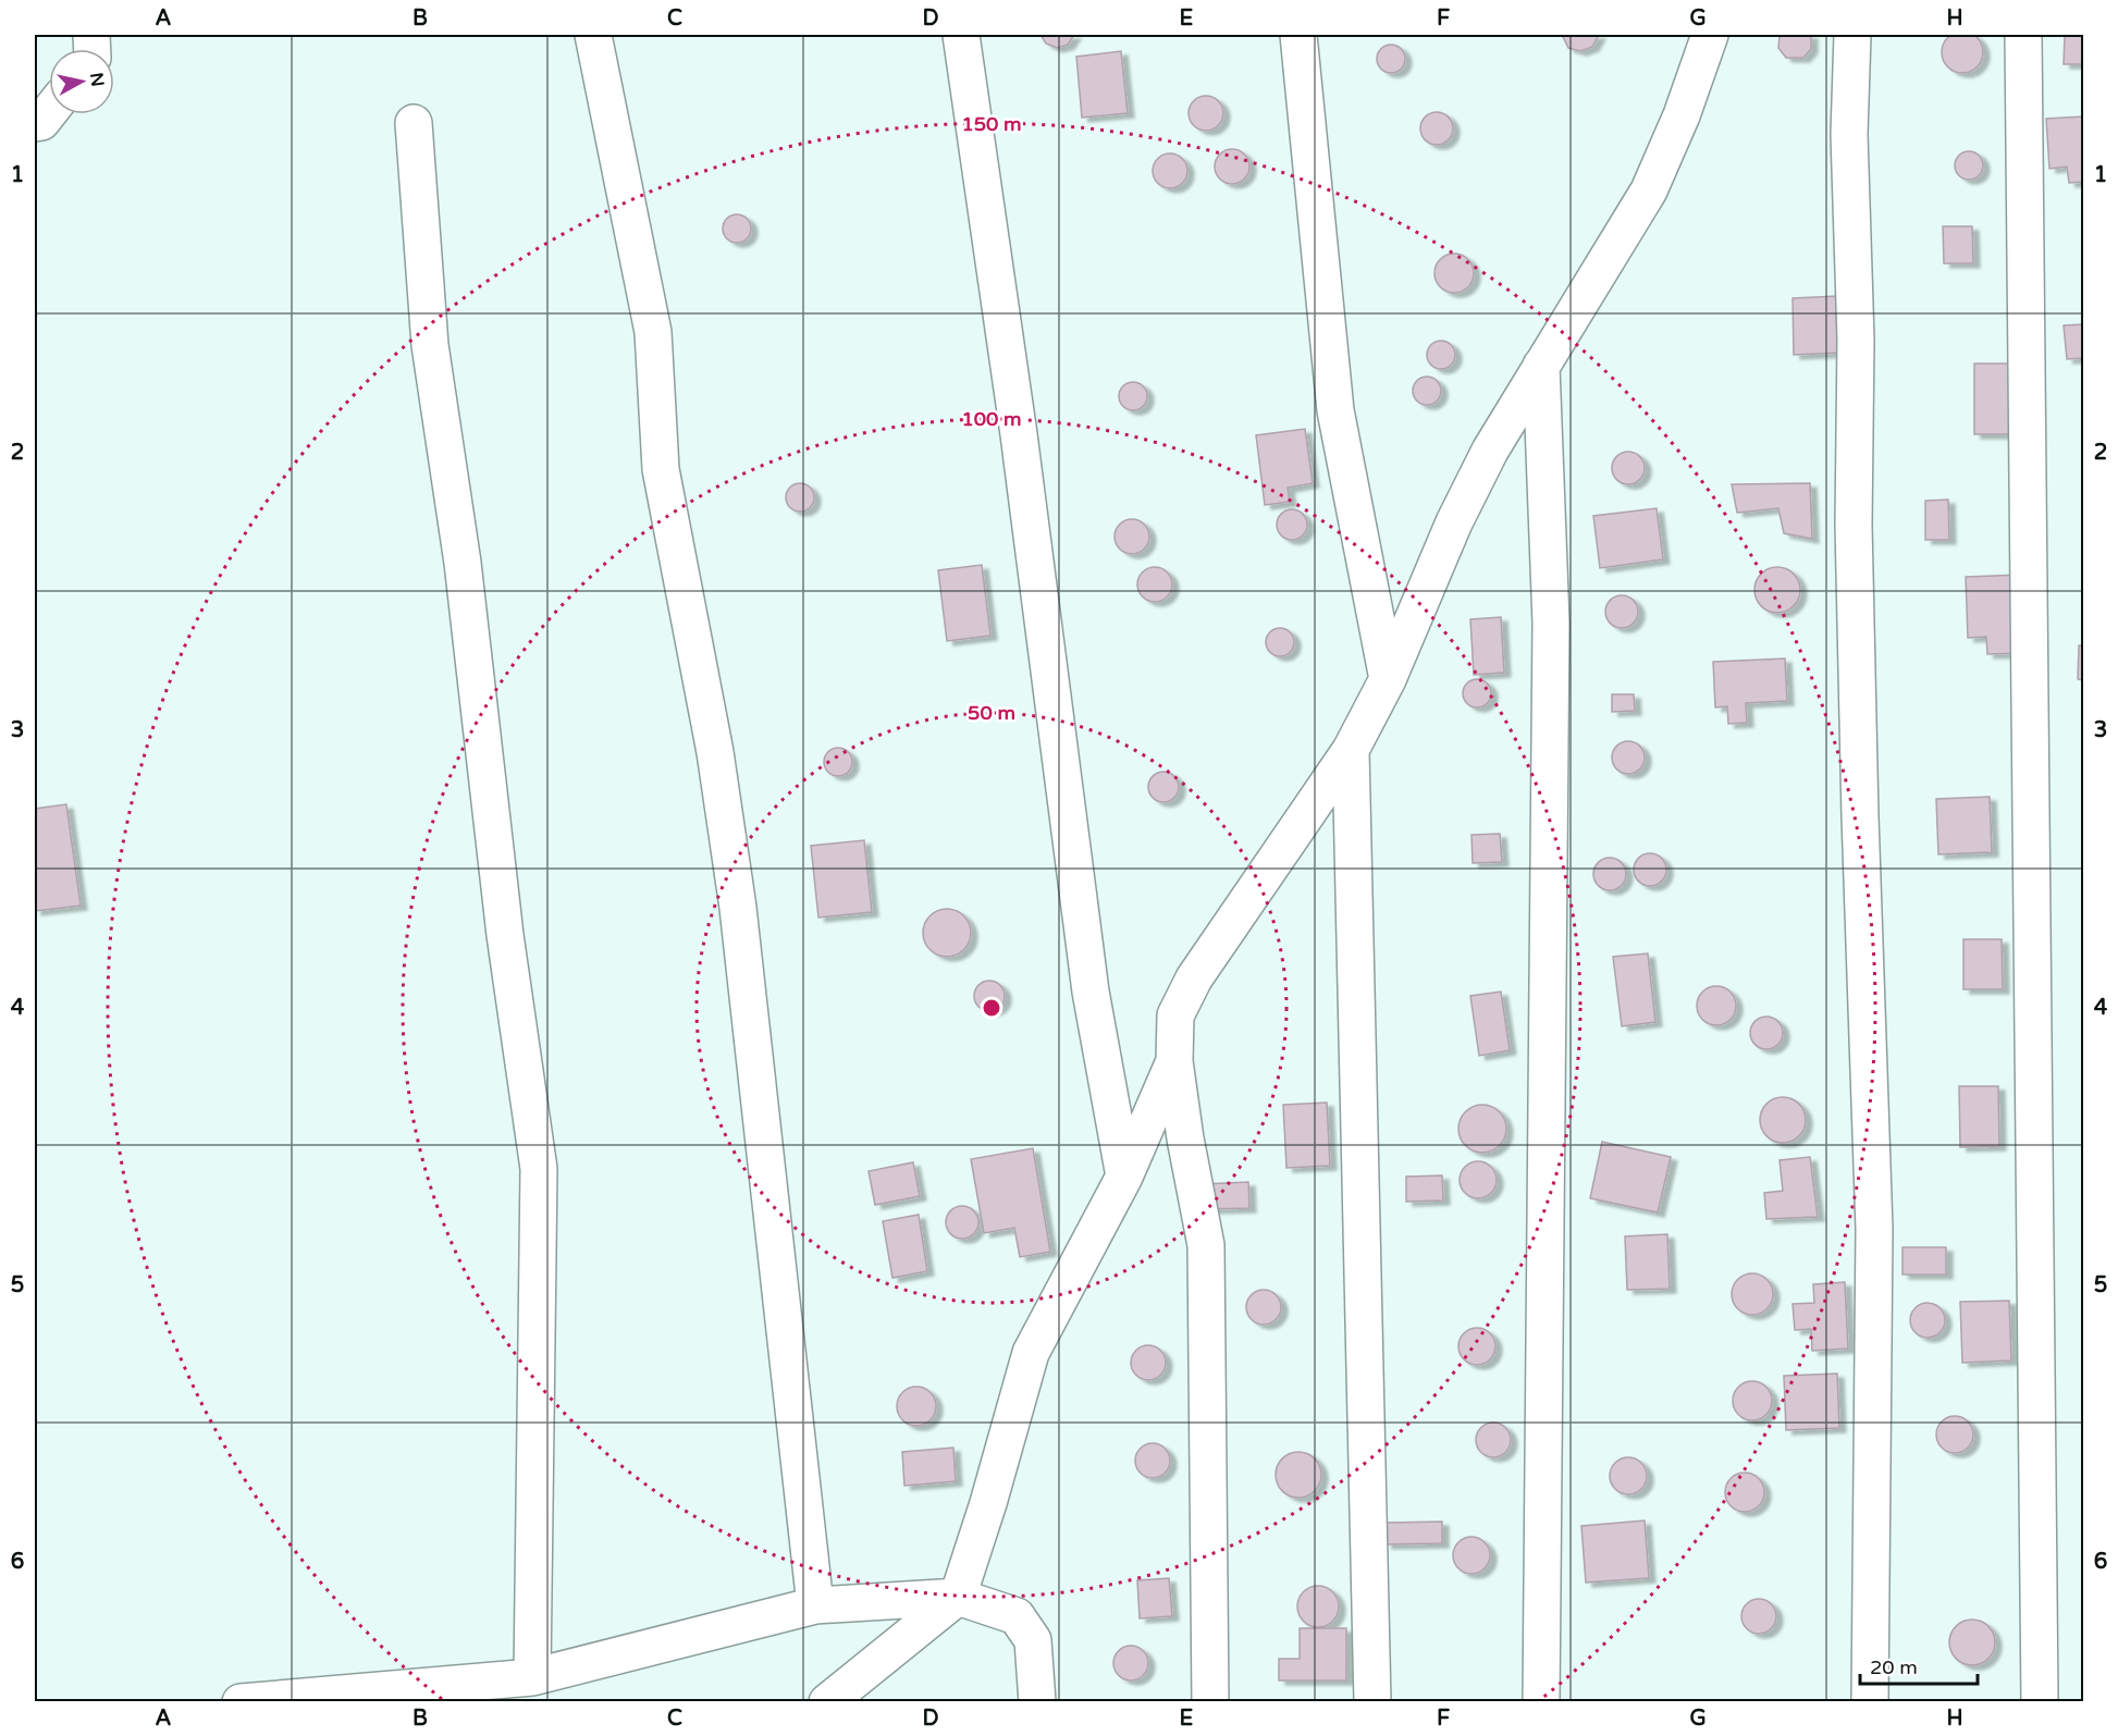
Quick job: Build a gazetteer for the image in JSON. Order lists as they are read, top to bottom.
{
  "scale_bar": "20 m",
  "north": "right",
  "grid": {
    "columns": [
      "A",
      "B",
      "C",
      "D",
      "E",
      "F",
      "G",
      "H"
    ],
    "rows": [
      "1",
      "2",
      "3",
      "4",
      "5",
      "6"
    ]
  },
  "rings": ["150 m", "100 m", "50 m"]
}
